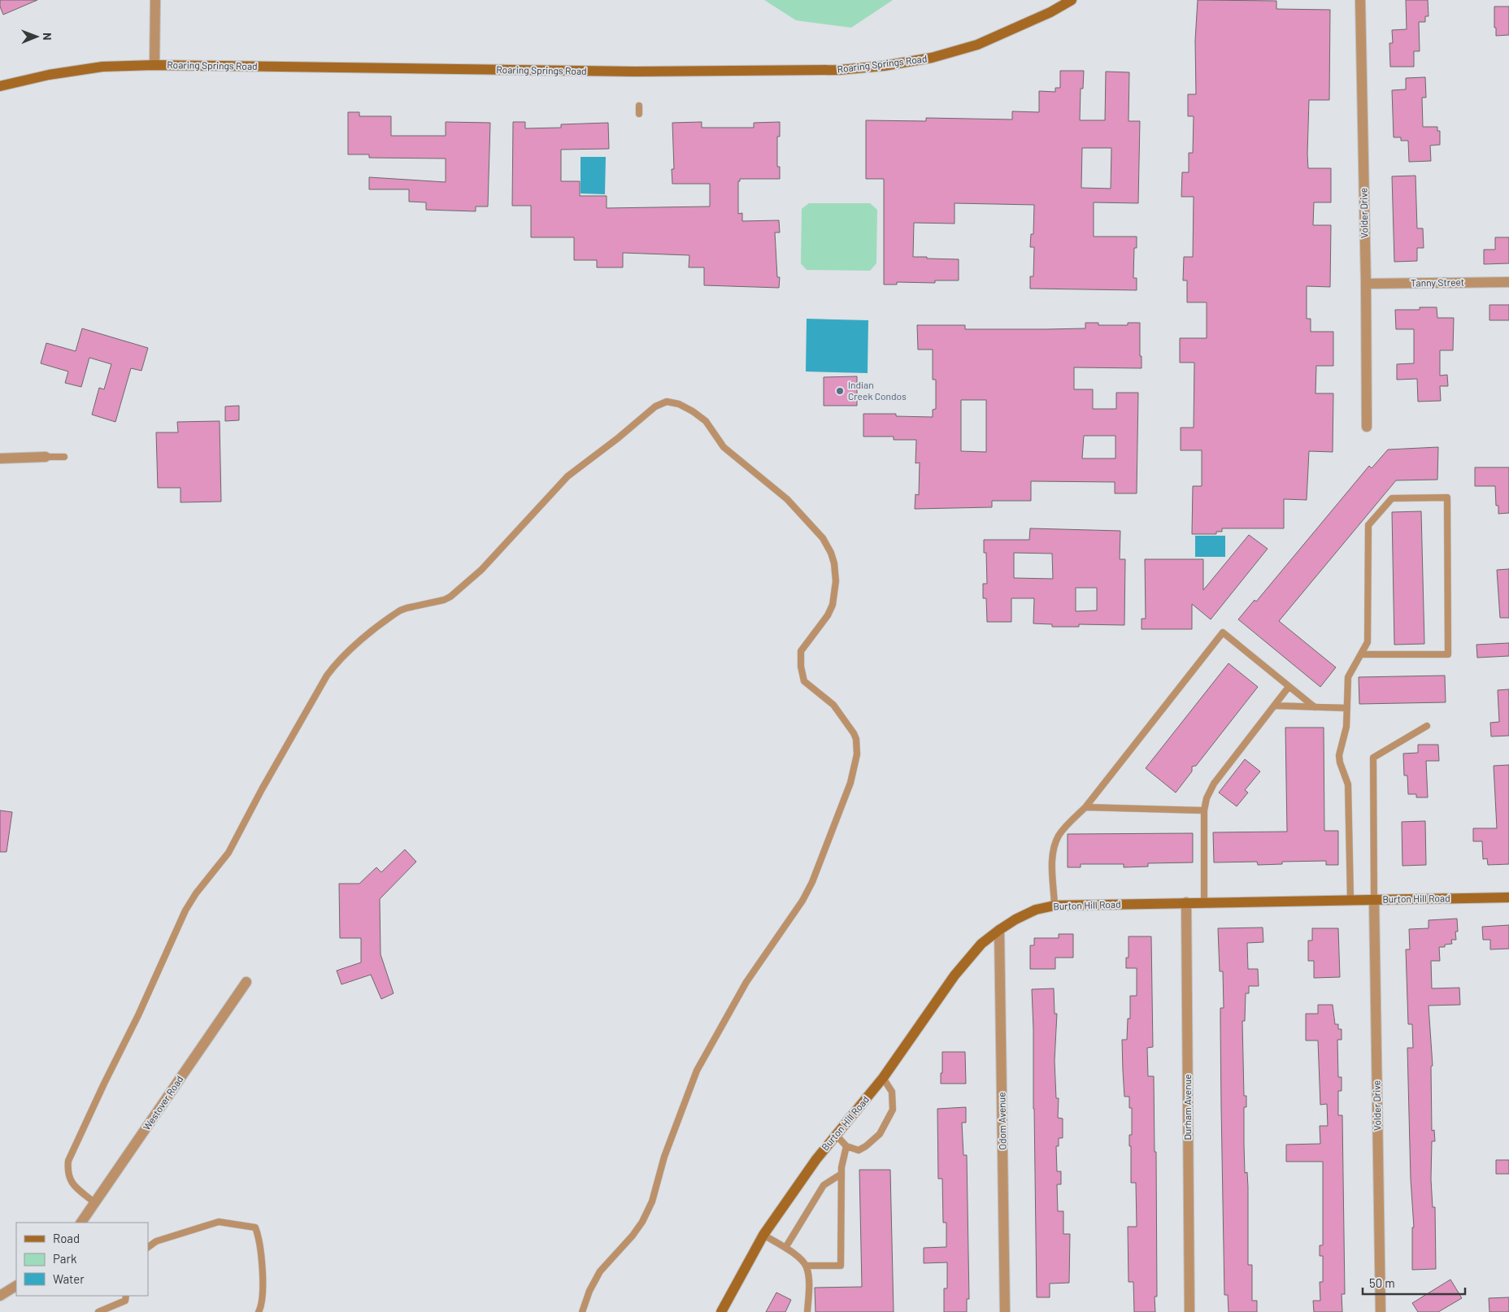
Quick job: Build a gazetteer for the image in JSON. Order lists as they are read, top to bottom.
{
  "streets": {
    "street": [
      "Roaring Springs Road",
      "Volder Drive",
      "Tanny Street",
      "Burton Hill Road",
      "Westover Road",
      "Durham Avenue",
      "Odom Avenue"
    ]
  },
  "crossings": [
    ["Volder Drive", "Tanny Street"],
    ["Volder Drive", "Burton Hill Road"],
    ["Burton Hill Road", "Durham Avenue"],
    ["Burton Hill Road", "Odom Avenue"]
  ],
  "places": ["Indian Creek Condos"],
  "legend": ["Road", "Park", "Water"],
  "scale_bar": "50 m",
  "north": "right"
}
